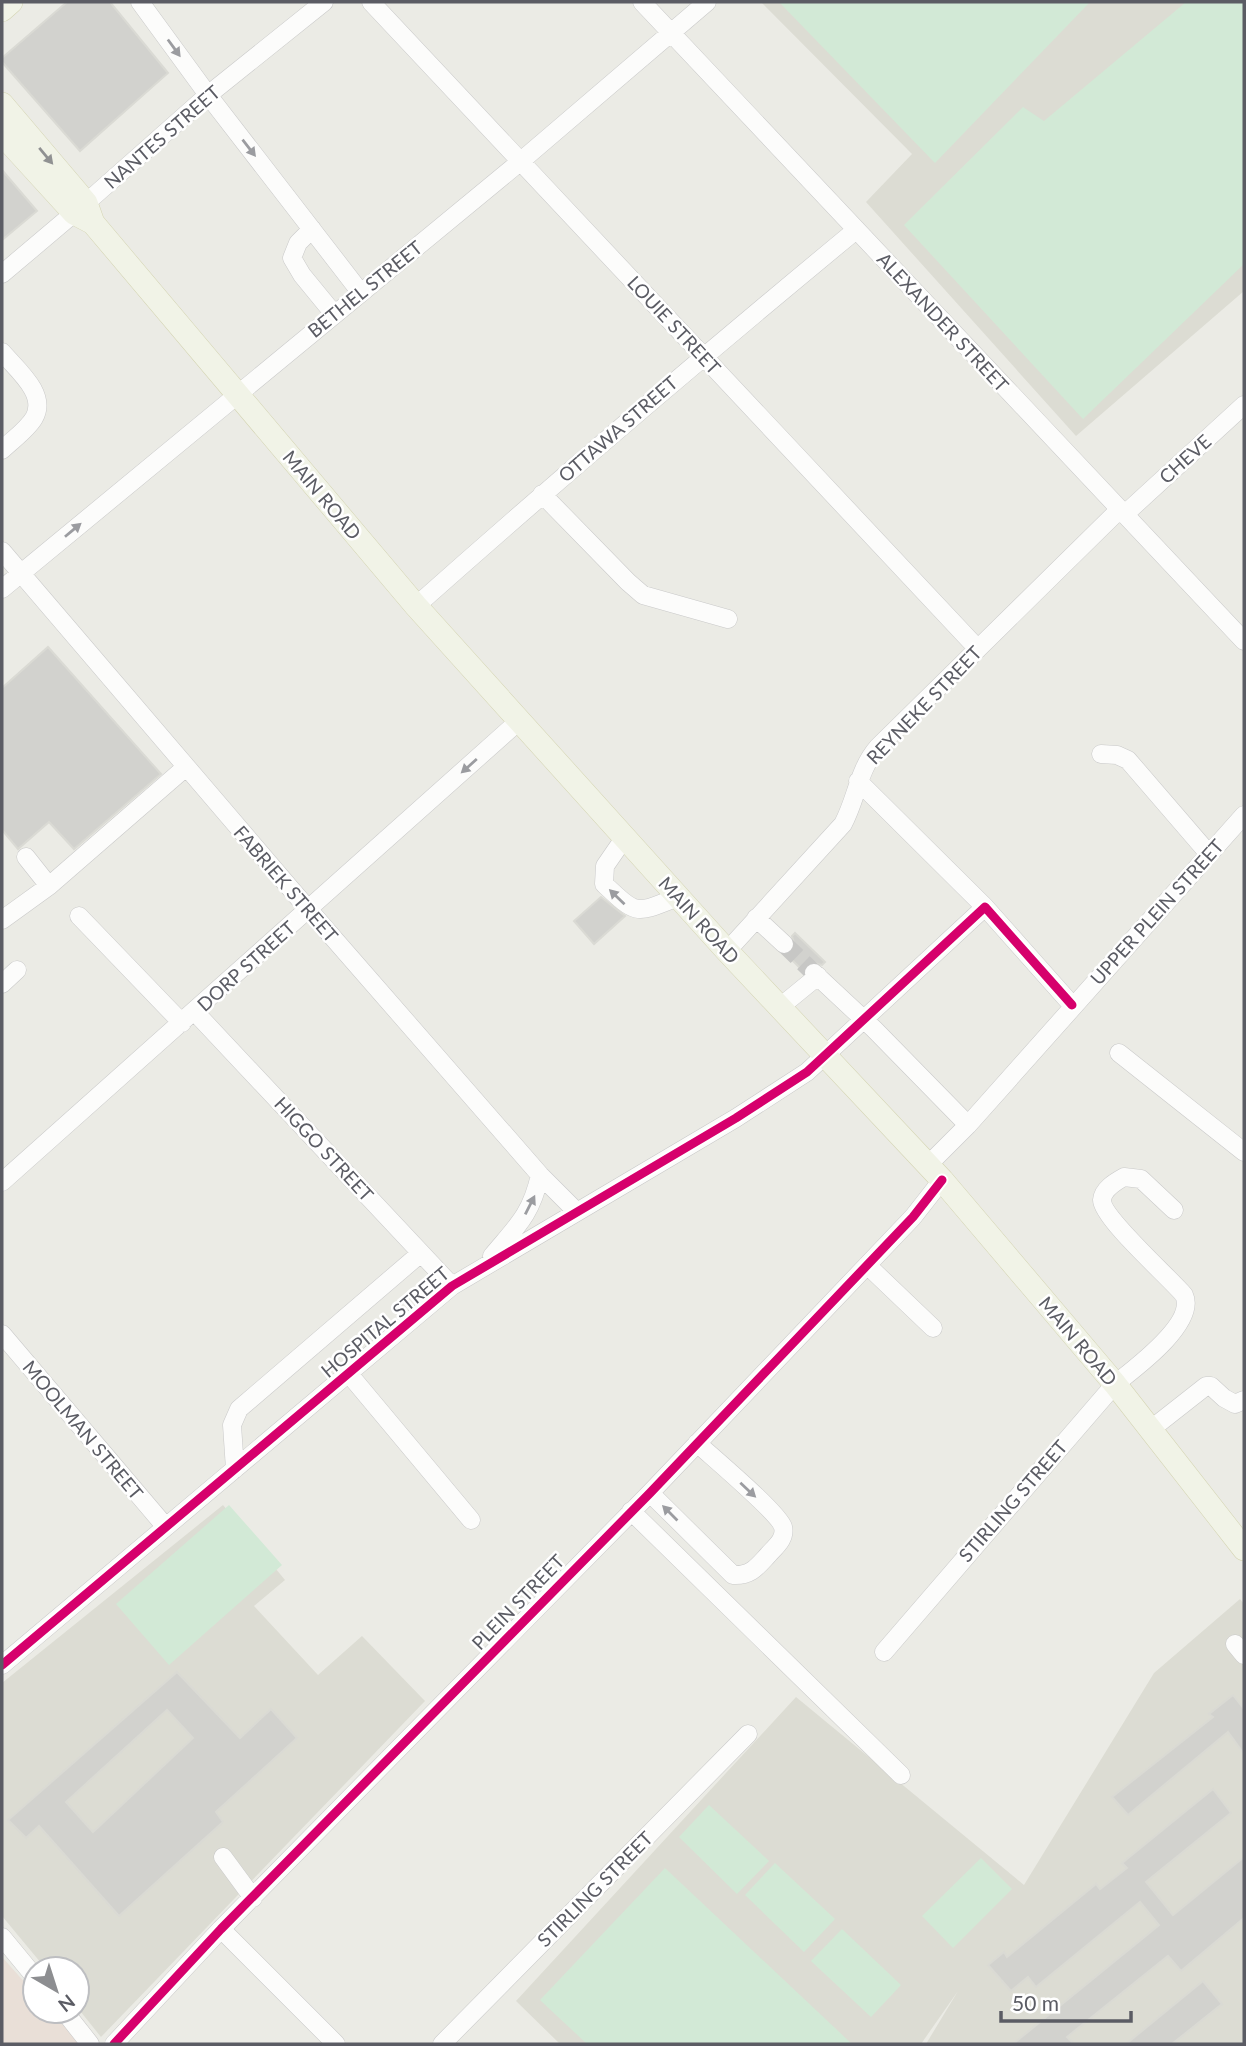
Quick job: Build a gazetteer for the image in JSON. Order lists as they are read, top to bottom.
{
  "streets": {
    "main road": ["MAIN ROAD"],
    "street": [
      "NANTES STREET",
      "BETHEL STREET",
      "ALEXANDER STREET",
      "LOUIE STREET",
      "OTTAWA STREET",
      "CHEVE",
      "REYNEKE STREET",
      "FABRIEK STREET",
      "UPPER PLEIN STREET",
      "DORP STREET",
      "HIGGO STREET",
      "HOSPITAL STREET",
      "MOOLMAN STREET",
      "STIRLING STREET",
      "PLEIN STREET"
    ]
  },
  "crossings": [
    ["NANTES STREET", "MAIN ROAD"],
    ["BETHEL STREET", "ALEXANDER STREET"],
    ["BETHEL STREET", "LOUIE STREET"],
    ["BETHEL STREET", "MAIN ROAD"],
    ["BETHEL STREET", "FABRIEK STREET"],
    ["ALEXANDER STREET", "OTTAWA STREET"],
    ["ALEXANDER STREET", "CHEVE"],
    ["ALEXANDER STREET", "REYNEKE STREET"],
    ["LOUIE STREET", "OTTAWA STREET"],
    ["LOUIE STREET", "REYNEKE STREET"],
    ["OTTAWA STREET", "MAIN ROAD"],
    ["CHEVE", "REYNEKE STREET"],
    ["MAIN ROAD", "REYNEKE STREET"],
    ["MAIN ROAD", "UPPER PLEIN STREET"],
    ["MAIN ROAD", "DORP STREET"],
    ["MAIN ROAD", "HOSPITAL STREET"],
    ["MAIN ROAD", "STIRLING STREET"],
    ["MAIN ROAD", "PLEIN STREET"],
    ["FABRIEK STREET", "DORP STREET"],
    ["FABRIEK STREET", "HOSPITAL STREET"],
    ["UPPER PLEIN STREET", "PLEIN STREET"],
    ["DORP STREET", "HIGGO STREET"],
    ["HIGGO STREET", "HOSPITAL STREET"],
    ["HOSPITAL STREET", "MOOLMAN STREET"]
  ],
  "one_way": ["DORP STREET"],
  "scale_bar": "50 m",
  "north": "bottom right"
}
